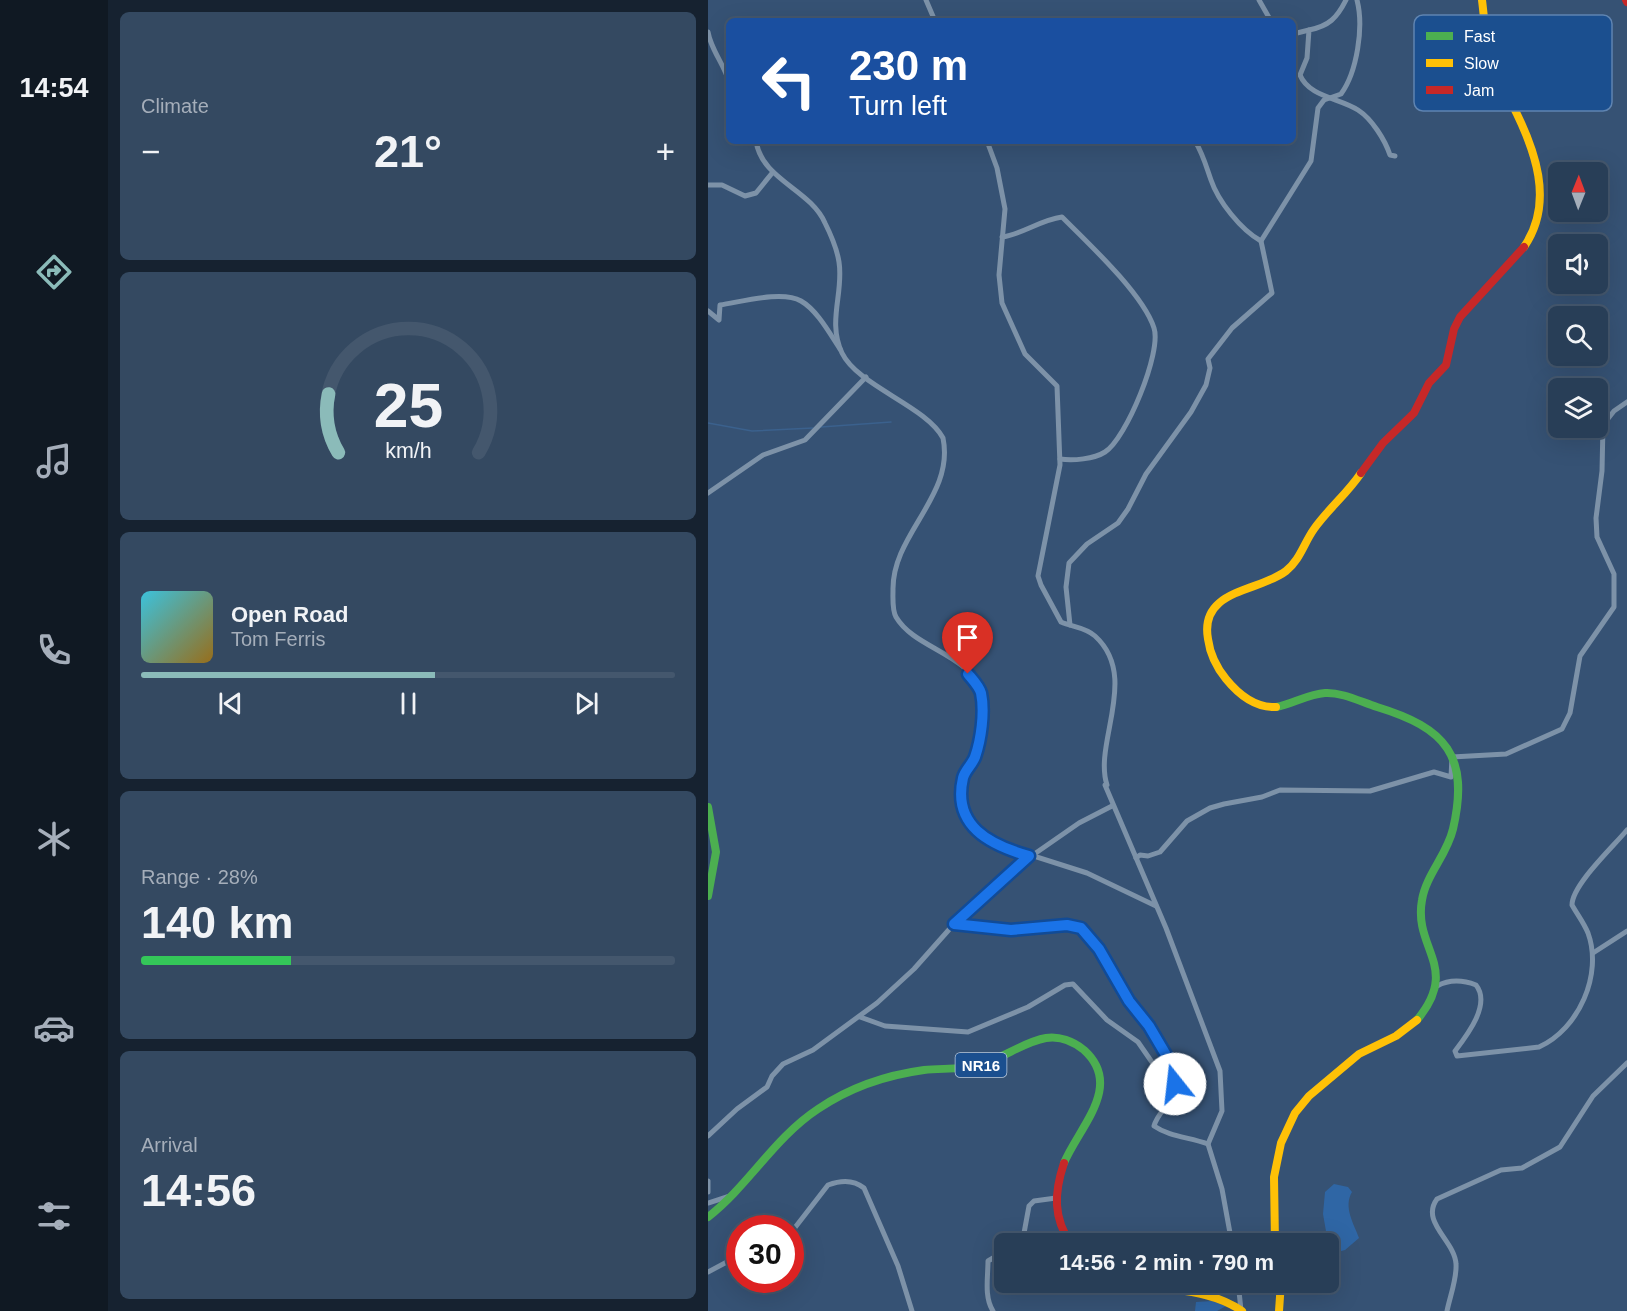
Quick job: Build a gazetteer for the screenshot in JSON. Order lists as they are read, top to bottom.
{
  "streets": {
    "main road": ["NR16"]
  },
  "legend": ["Fast", "Slow", "Jam"],
  "north": "top",
  "page": {
    "tabs": "14:54",
    "tile": [
      "Climate",
      ["Range · 28%", "140 km"],
      ["Arrival", "14:56"]
    ],
    "turn": ["230 m", "Turn left"],
    "heat": ["−", "21°", "+"],
    "song": ["Open Road", "Tom Ferris"],
    "limit": "30",
    "trip": "14:56 · 2 min · 790 m",
    "gauge": ["25", "km/h"]
  }
}
